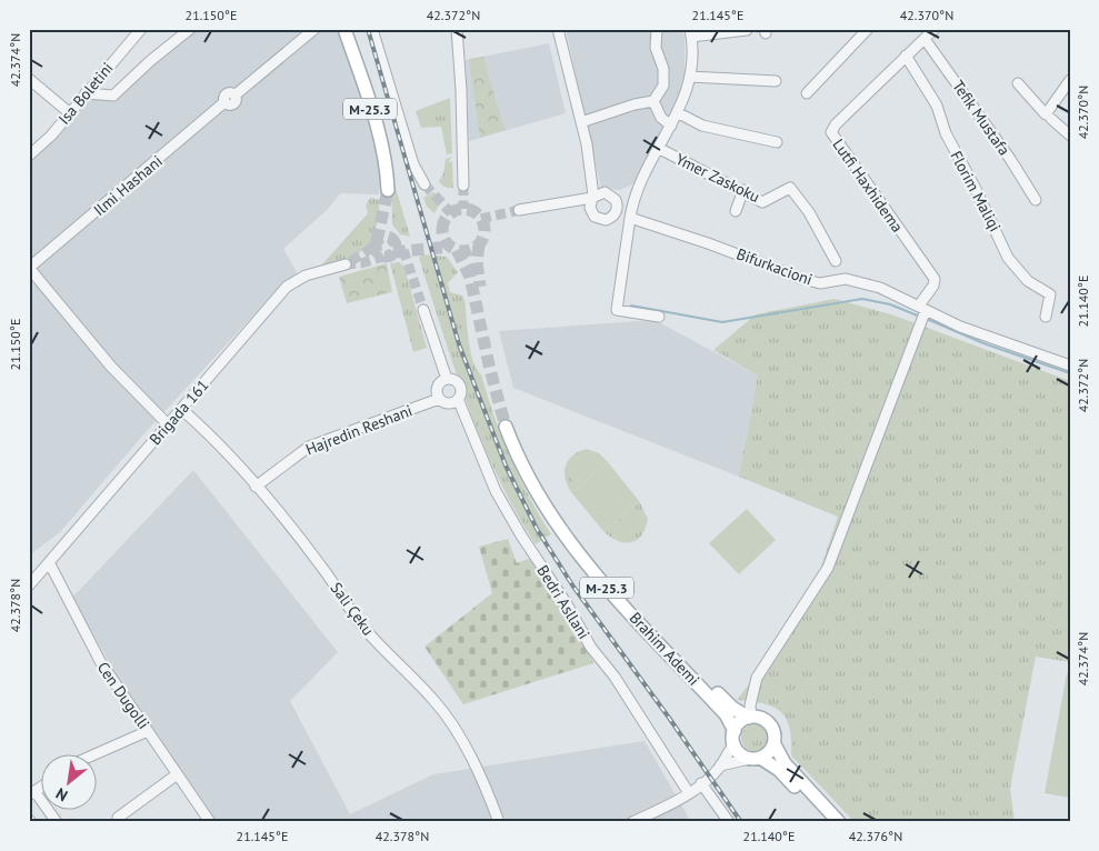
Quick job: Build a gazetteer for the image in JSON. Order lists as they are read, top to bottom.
{
  "streets": {
    "main road": ["M-25.3", "Brahim Ademi"],
    "street": [
      "Isa Boletini",
      "Tefik Mustafa",
      "Ymer Zaskoku",
      "Ilmi Hashani",
      "Lutfi Haxhidema",
      "Florim Maliqi",
      "Bifurkacioni",
      "Brigada 161",
      "Hajredin Reshani",
      "Bedri Asllani",
      "Sali Çeku",
      "Cen Dugolli"
    ]
  },
  "crossings": [
    ["Tefik Mustafa", "Lutfi Haxhidema"],
    ["Ilmi Hashani", "Brigada 161"],
    ["Lutfi Haxhidema", "Florim Maliqi"],
    ["Lutfi Haxhidema", "Bifurkacioni"],
    ["Brigada 161", "Sali Çeku"],
    ["Brigada 161", "Cen Dugolli"],
    ["Hajredin Reshani", "Bedri Asllani"],
    ["Hajredin Reshani", "Sali Çeku"]
  ],
  "north": "bottom left",
  "coordinates": [
    "21.150°E",
    "42.372°N",
    "21.145°E",
    "42.370°N",
    "42.374°N",
    "21.140°E",
    "42.378°N",
    "42.376°N"
  ]
}
